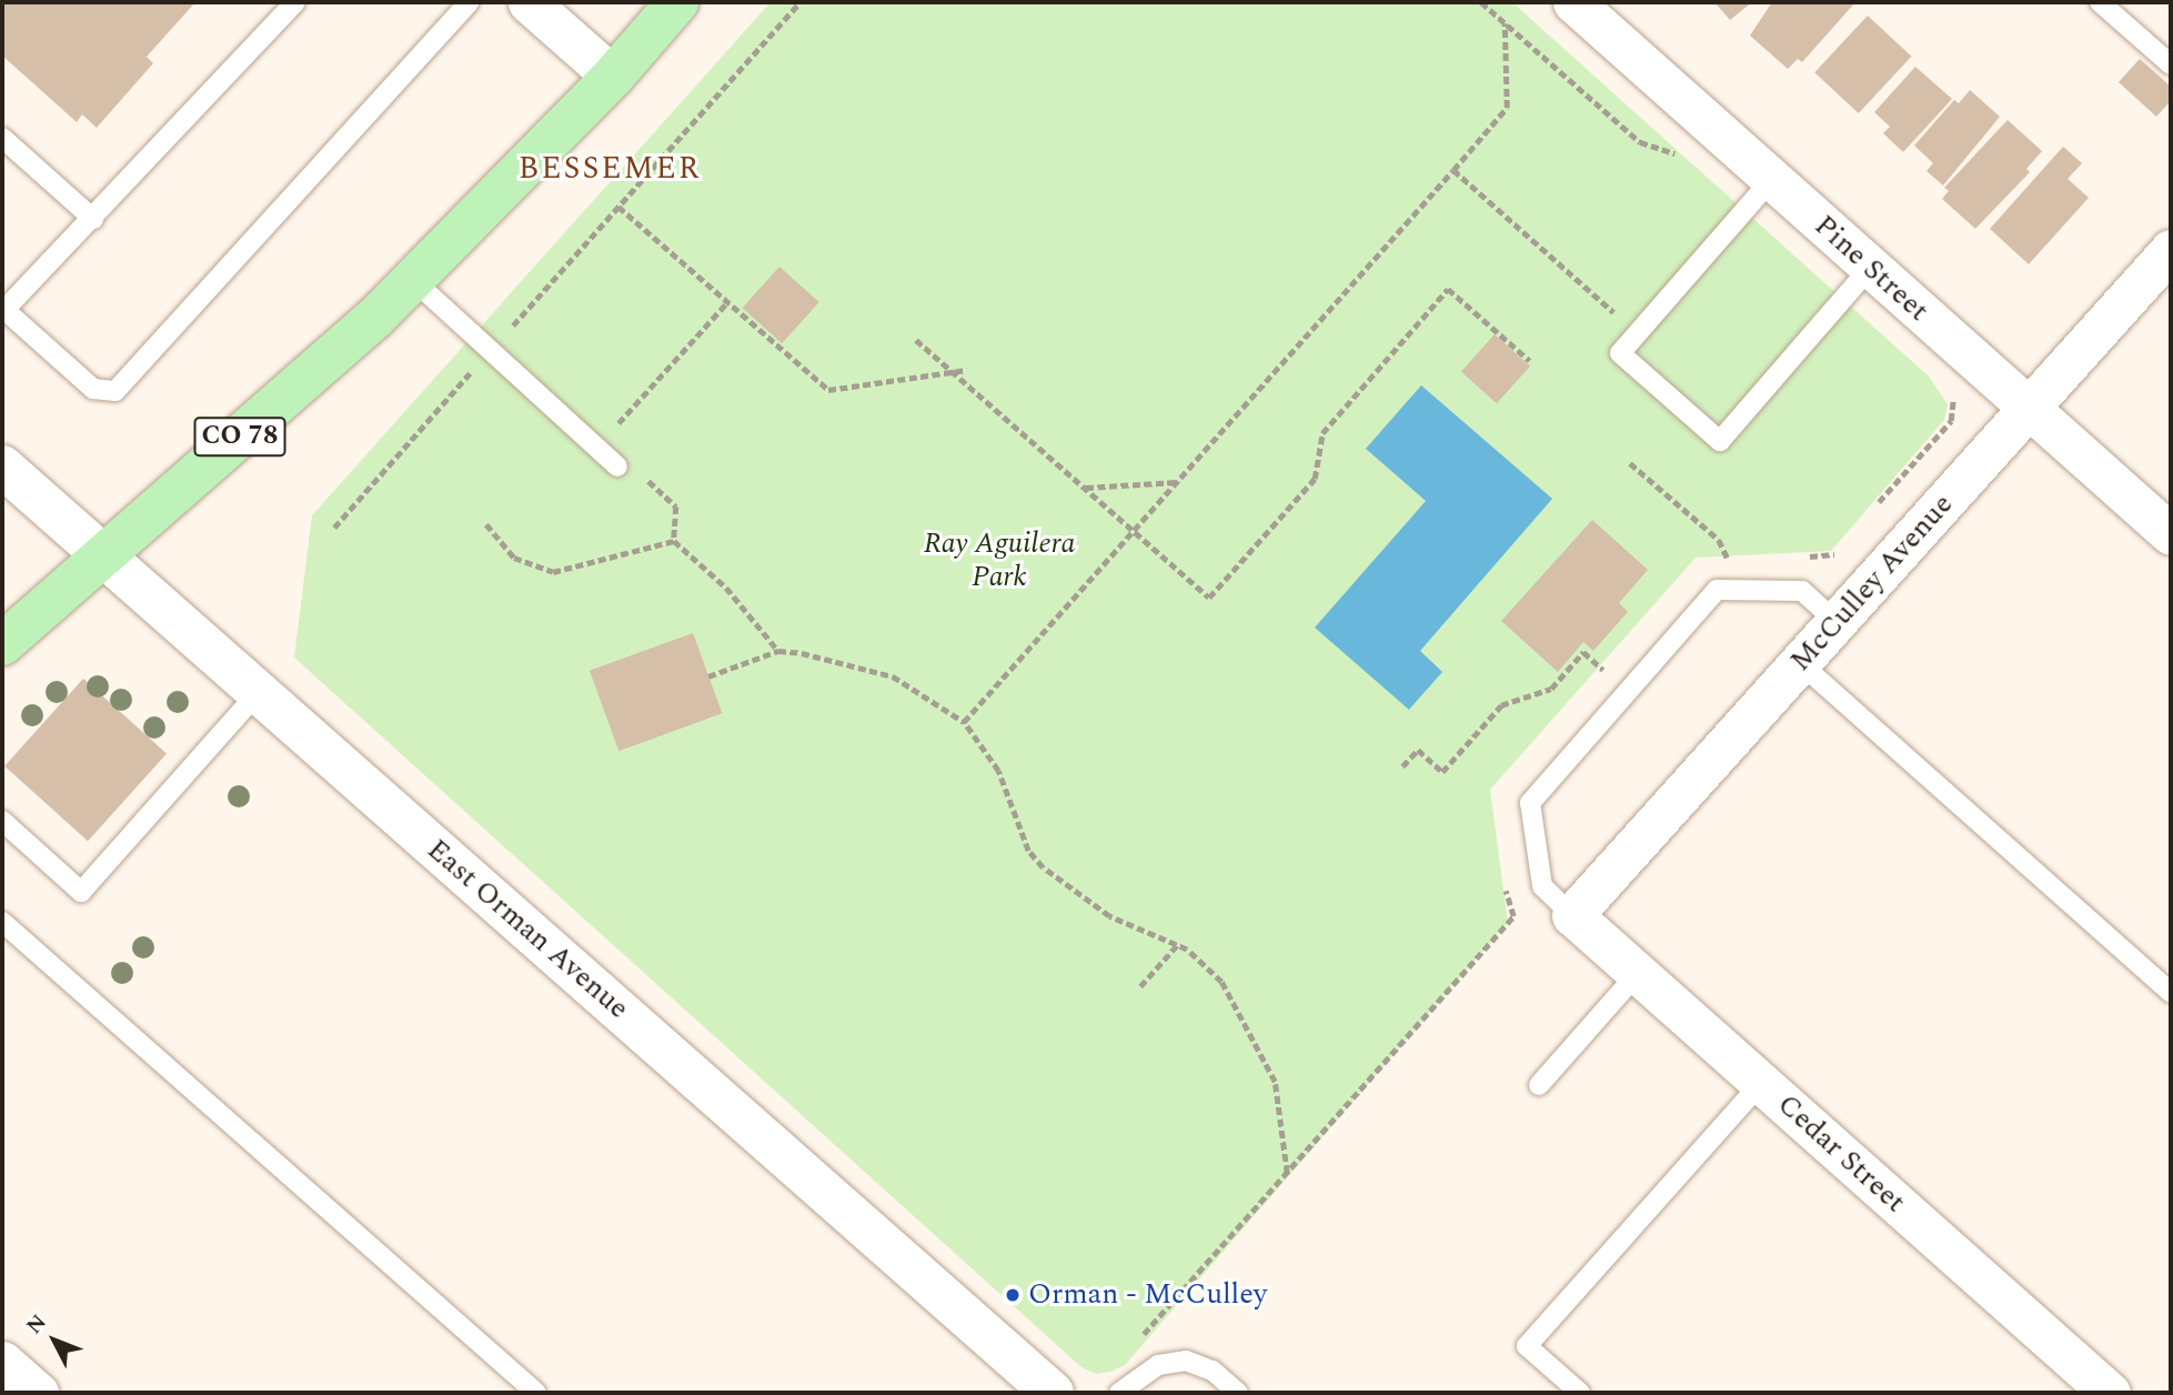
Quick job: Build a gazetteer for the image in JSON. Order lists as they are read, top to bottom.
{
  "streets": {
    "main road": ["CO 78"],
    "street": [
      "Pine Street",
      "McCulley Avenue",
      "East Orman Avenue",
      "Cedar Street"
    ]
  },
  "crossings": [
    ["Pine Street", "McCulley Avenue"],
    ["CO 78", "East Orman Avenue"],
    ["McCulley Avenue", "Cedar Street"]
  ],
  "districts": ["BESSEMER"],
  "parks": ["Ray Aguilera Park"],
  "places": ["Orman - McCulley"],
  "north": "top left"
}
